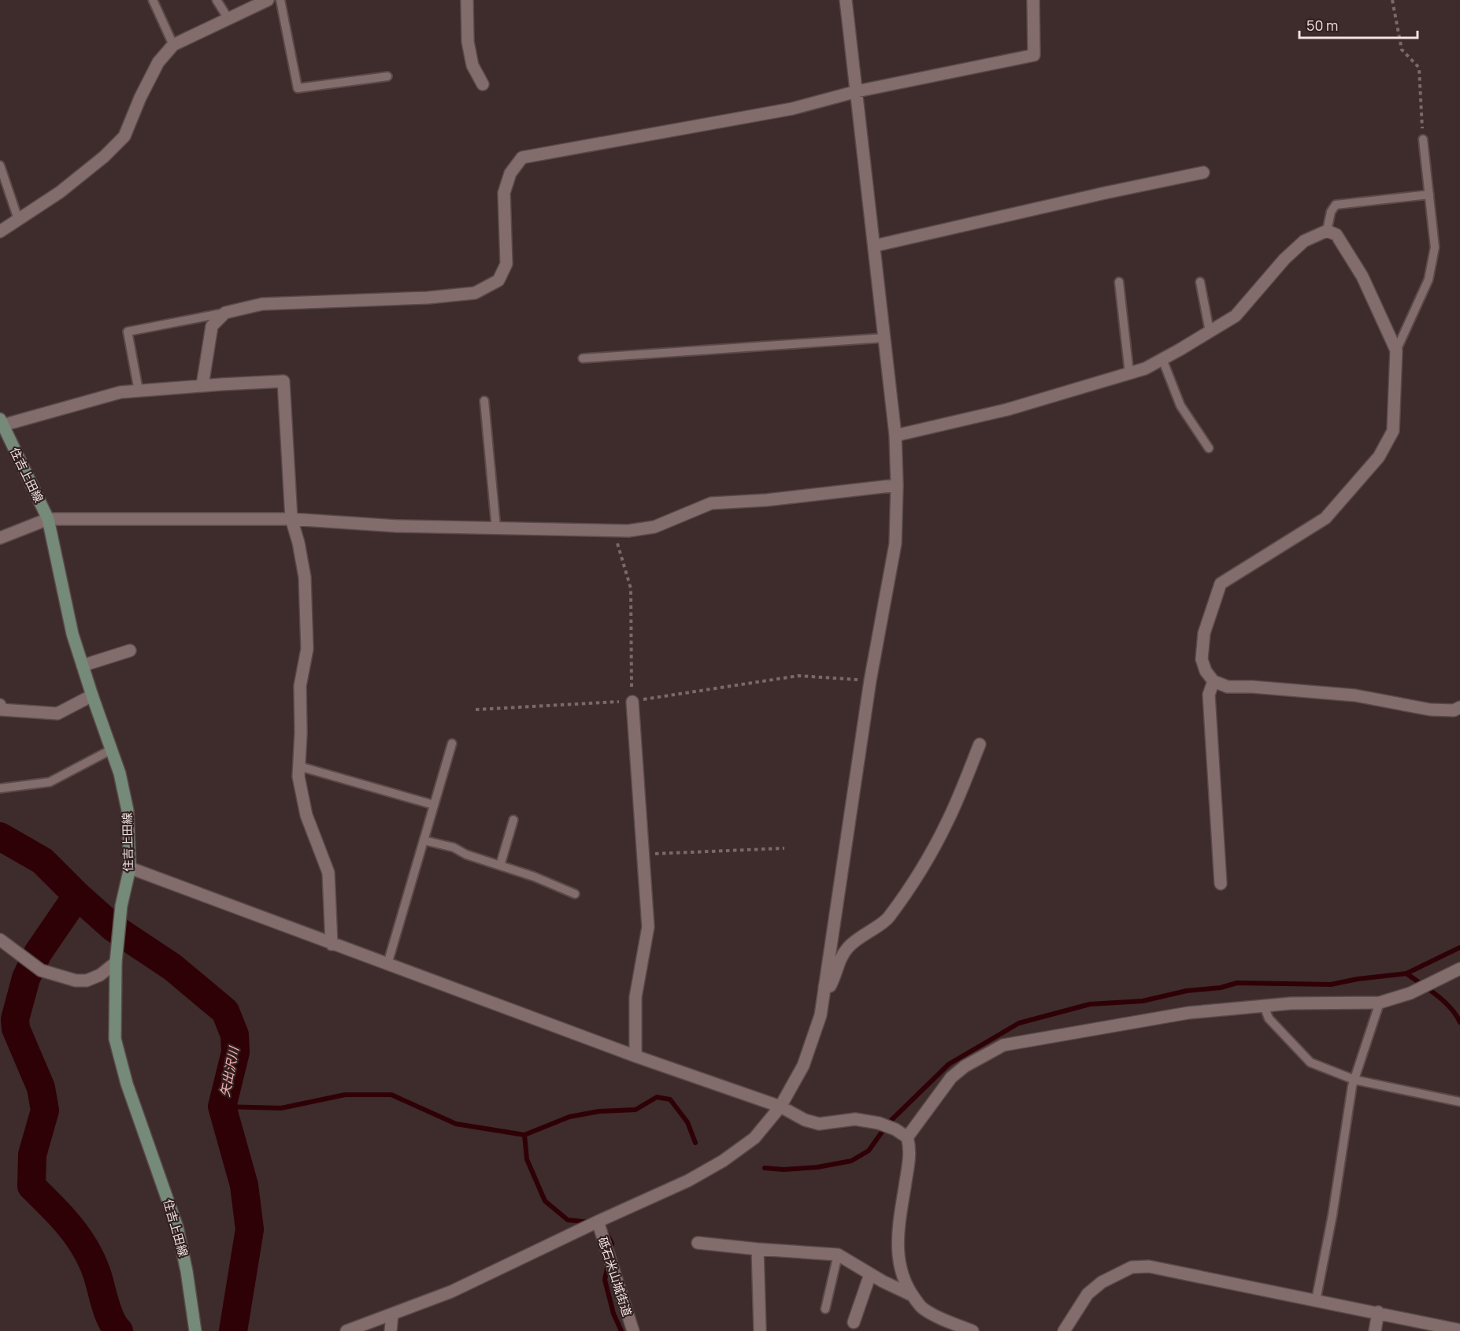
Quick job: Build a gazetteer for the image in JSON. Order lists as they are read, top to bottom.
{
  "streets": {
    "main road": ["住吉上田線"],
    "street": ["砥石米山城街道"]
  },
  "water": ["矢出沢川"],
  "scale_bar": "50 m"
}
